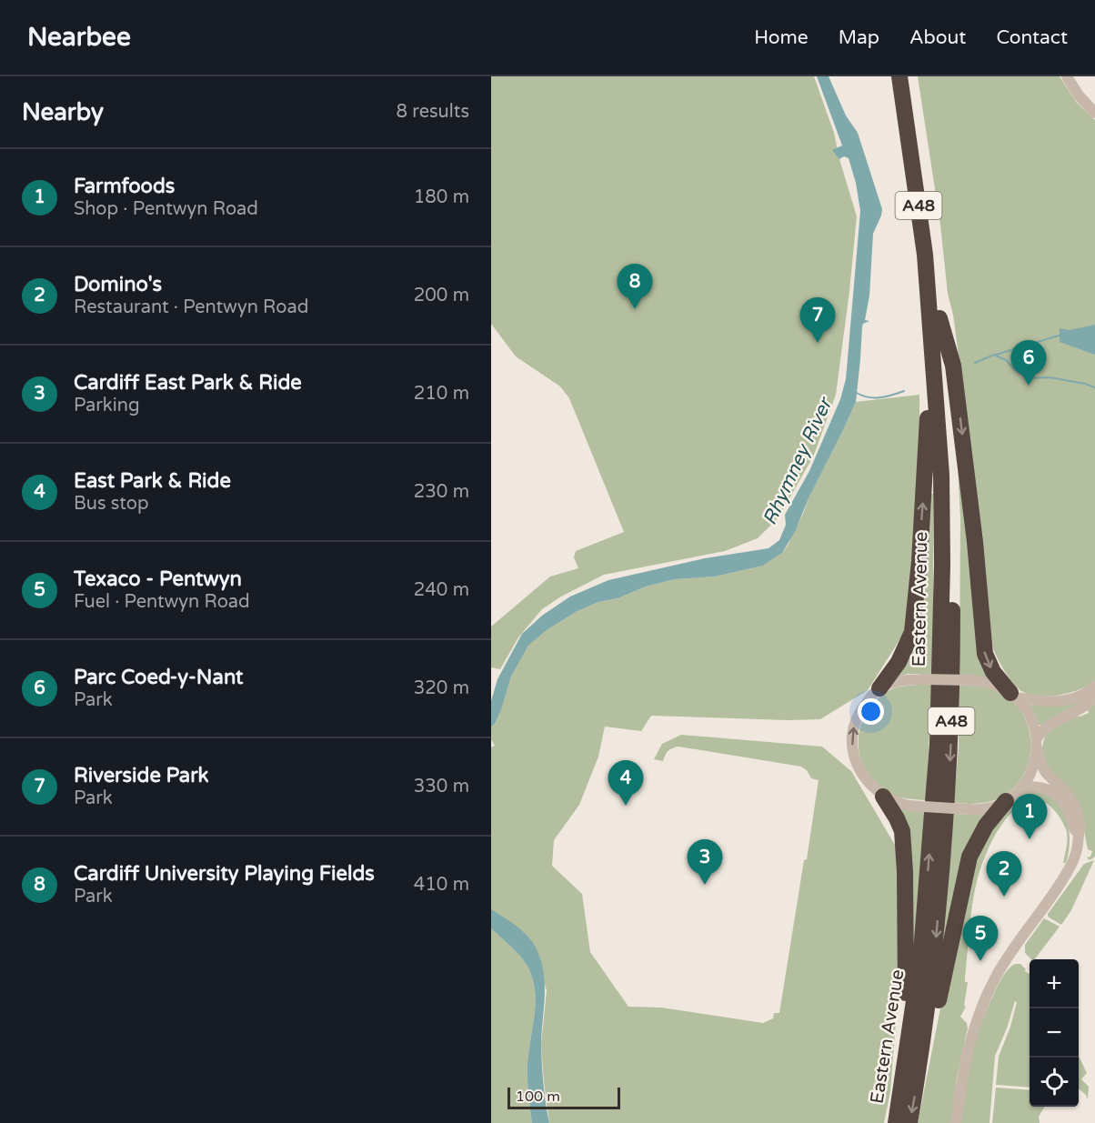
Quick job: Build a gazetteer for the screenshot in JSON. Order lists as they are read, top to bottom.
{
  "streets": {
    "highway": ["A48", "Eastern Avenue"]
  },
  "water": ["Rhymney River"],
  "scale_bar": "100 m",
  "page": {
    "header": "Nearbee",
    "nav": [
      "Home",
      "Map",
      "About",
      "Contact"
    ],
    "heading": ["Nearby", "8 results"],
    "list": [
      {
        "mark": "1",
        "name": "Farmfoods",
        "note": "Shop · Pentwyn Road",
        "value": "180 m"
      },
      {
        "mark": "2",
        "name": "Domino's",
        "note": "Restaurant · Pentwyn Road",
        "value": "200 m"
      },
      {
        "mark": "3",
        "name": "Cardiff East Park & Ride",
        "note": "Parking",
        "value": "210 m"
      },
      {
        "mark": "4",
        "name": "East Park & Ride",
        "note": "Bus stop",
        "value": "230 m"
      },
      {
        "mark": "5",
        "name": "Texaco - Pentwyn",
        "note": "Fuel · Pentwyn Road",
        "value": "240 m"
      },
      {
        "mark": "6",
        "name": "Parc Coed-y-Nant",
        "note": "Park",
        "value": "320 m"
      },
      {
        "mark": "7",
        "name": "Riverside Park",
        "note": "Park",
        "value": "330 m"
      },
      {
        "mark": "8",
        "name": "Cardiff University Playing Fields",
        "note": "Park",
        "value": "410 m"
      }
    ],
    "pins": [
      "8",
      "7",
      "6",
      "4",
      "1",
      "3",
      "2",
      "5"
    ],
    "map_buttons": ["+", "−"],
    "scale": "100 m"
  }
}
